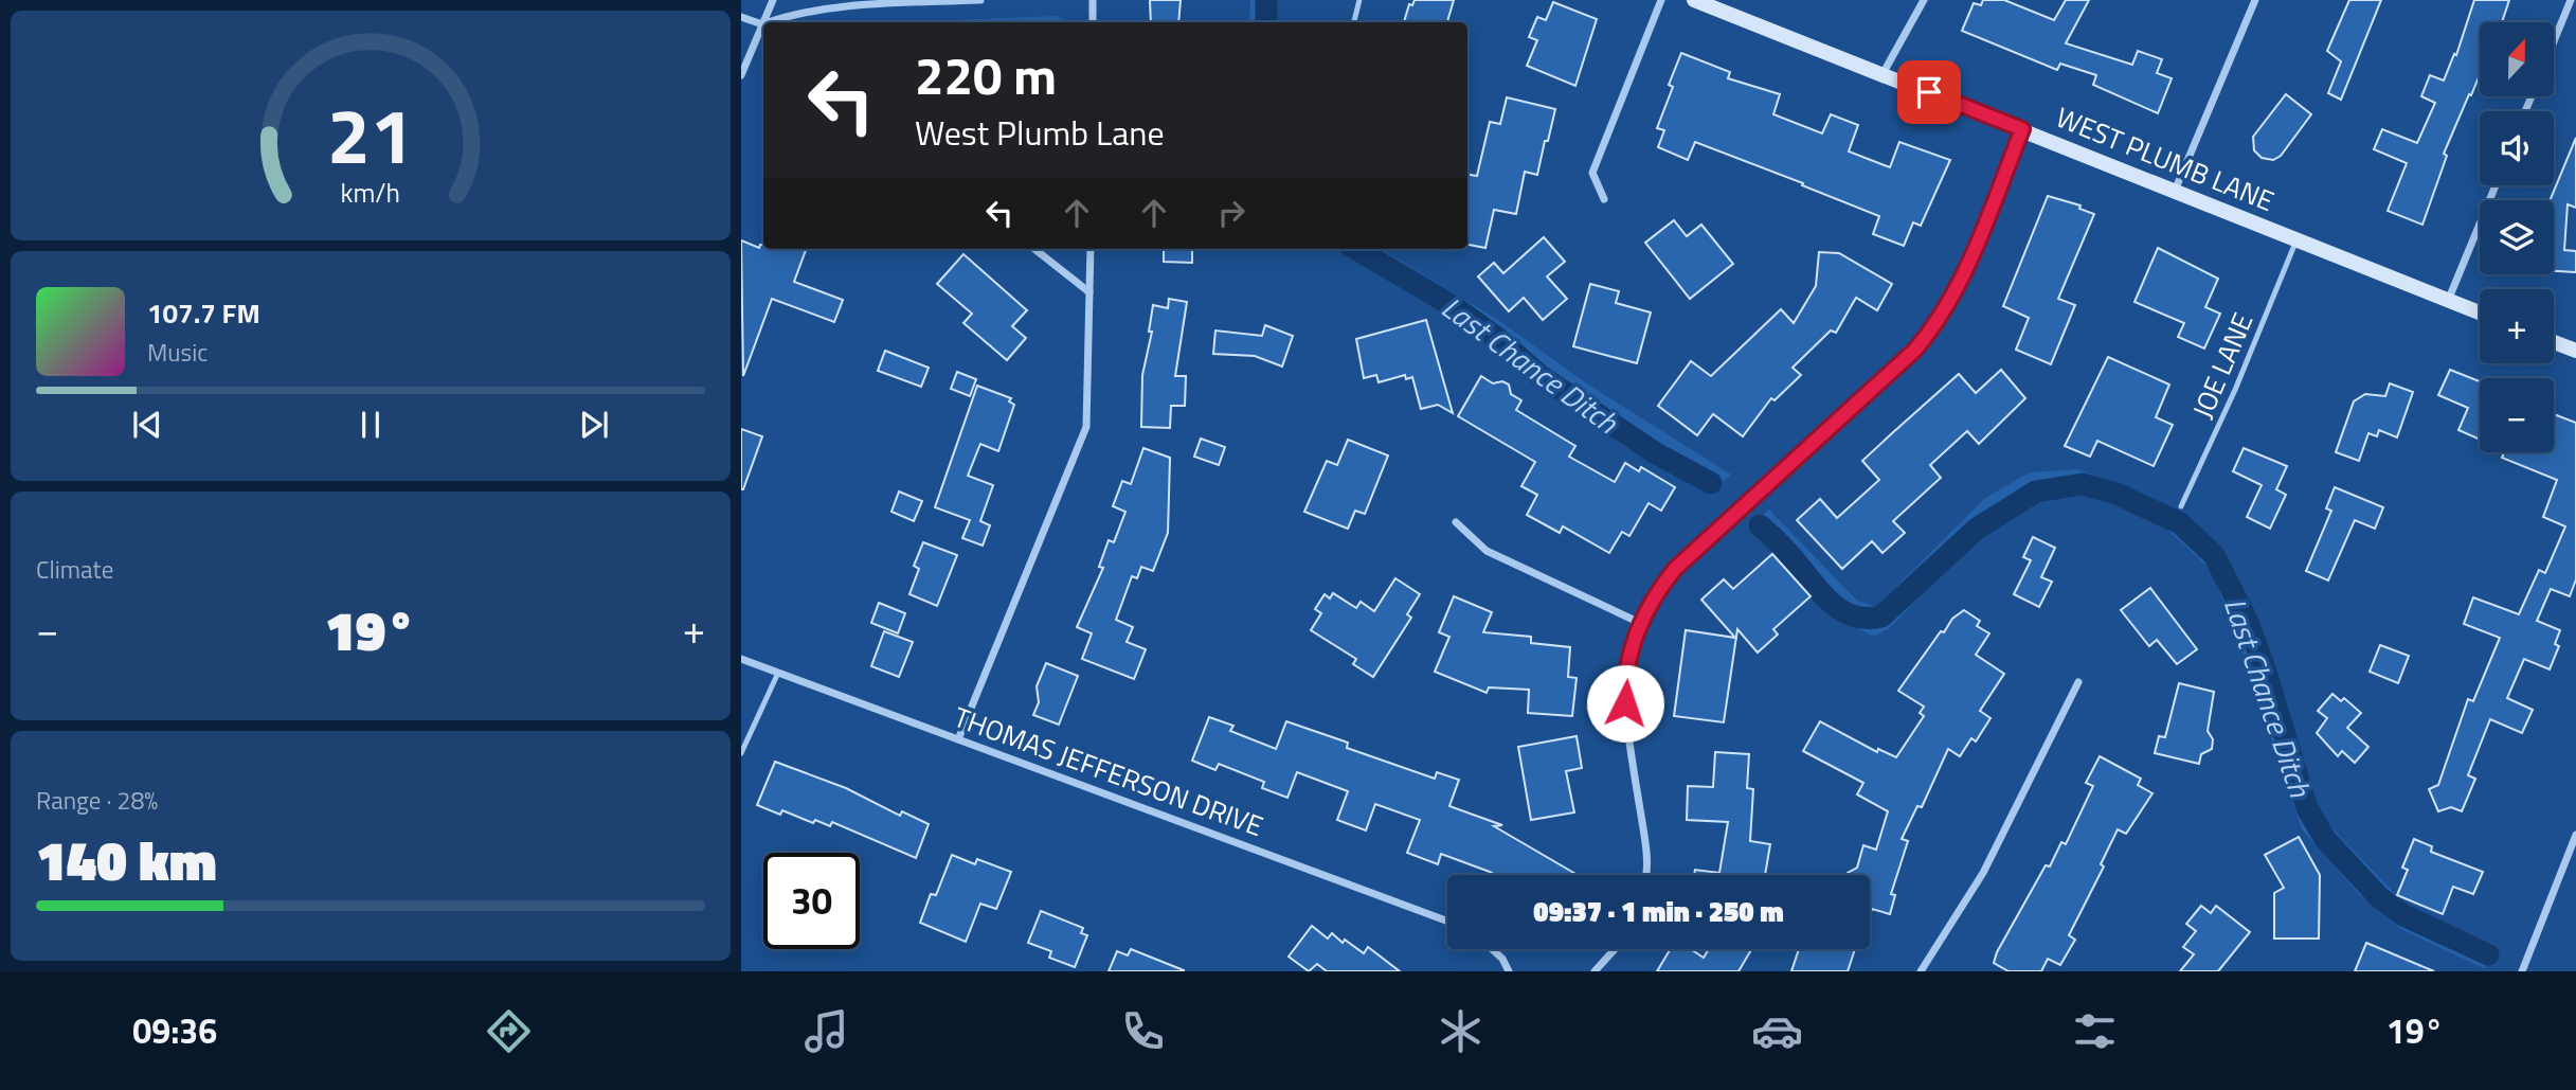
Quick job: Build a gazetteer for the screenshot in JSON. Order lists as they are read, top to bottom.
{
  "streets": {
    "main road": ["WEST PLUMB LANE"],
    "street": ["THOMAS JEFFERSON DRIVE"],
    "lane": ["JOE LANE"]
  },
  "crossings": [
    ["WEST PLUMB LANE", "JOE LANE"]
  ],
  "water": ["Last Chance Ditch"],
  "north": "top",
  "page": {
    "map_buttons": ["+", "−"],
    "turn": ["220 m", "West Plumb Lane"],
    "song": ["107.7 FM", "Music"],
    "tile": [
      "Climate",
      ["Range · 28%", "140 km"]
    ],
    "heat": ["−", "19°", "+"],
    "limit": "30",
    "trip": "09:37 · 1 min · 250 m",
    "tabs": ["09:36", "19°"],
    "gauge": ["21", "km/h"]
  }
}
